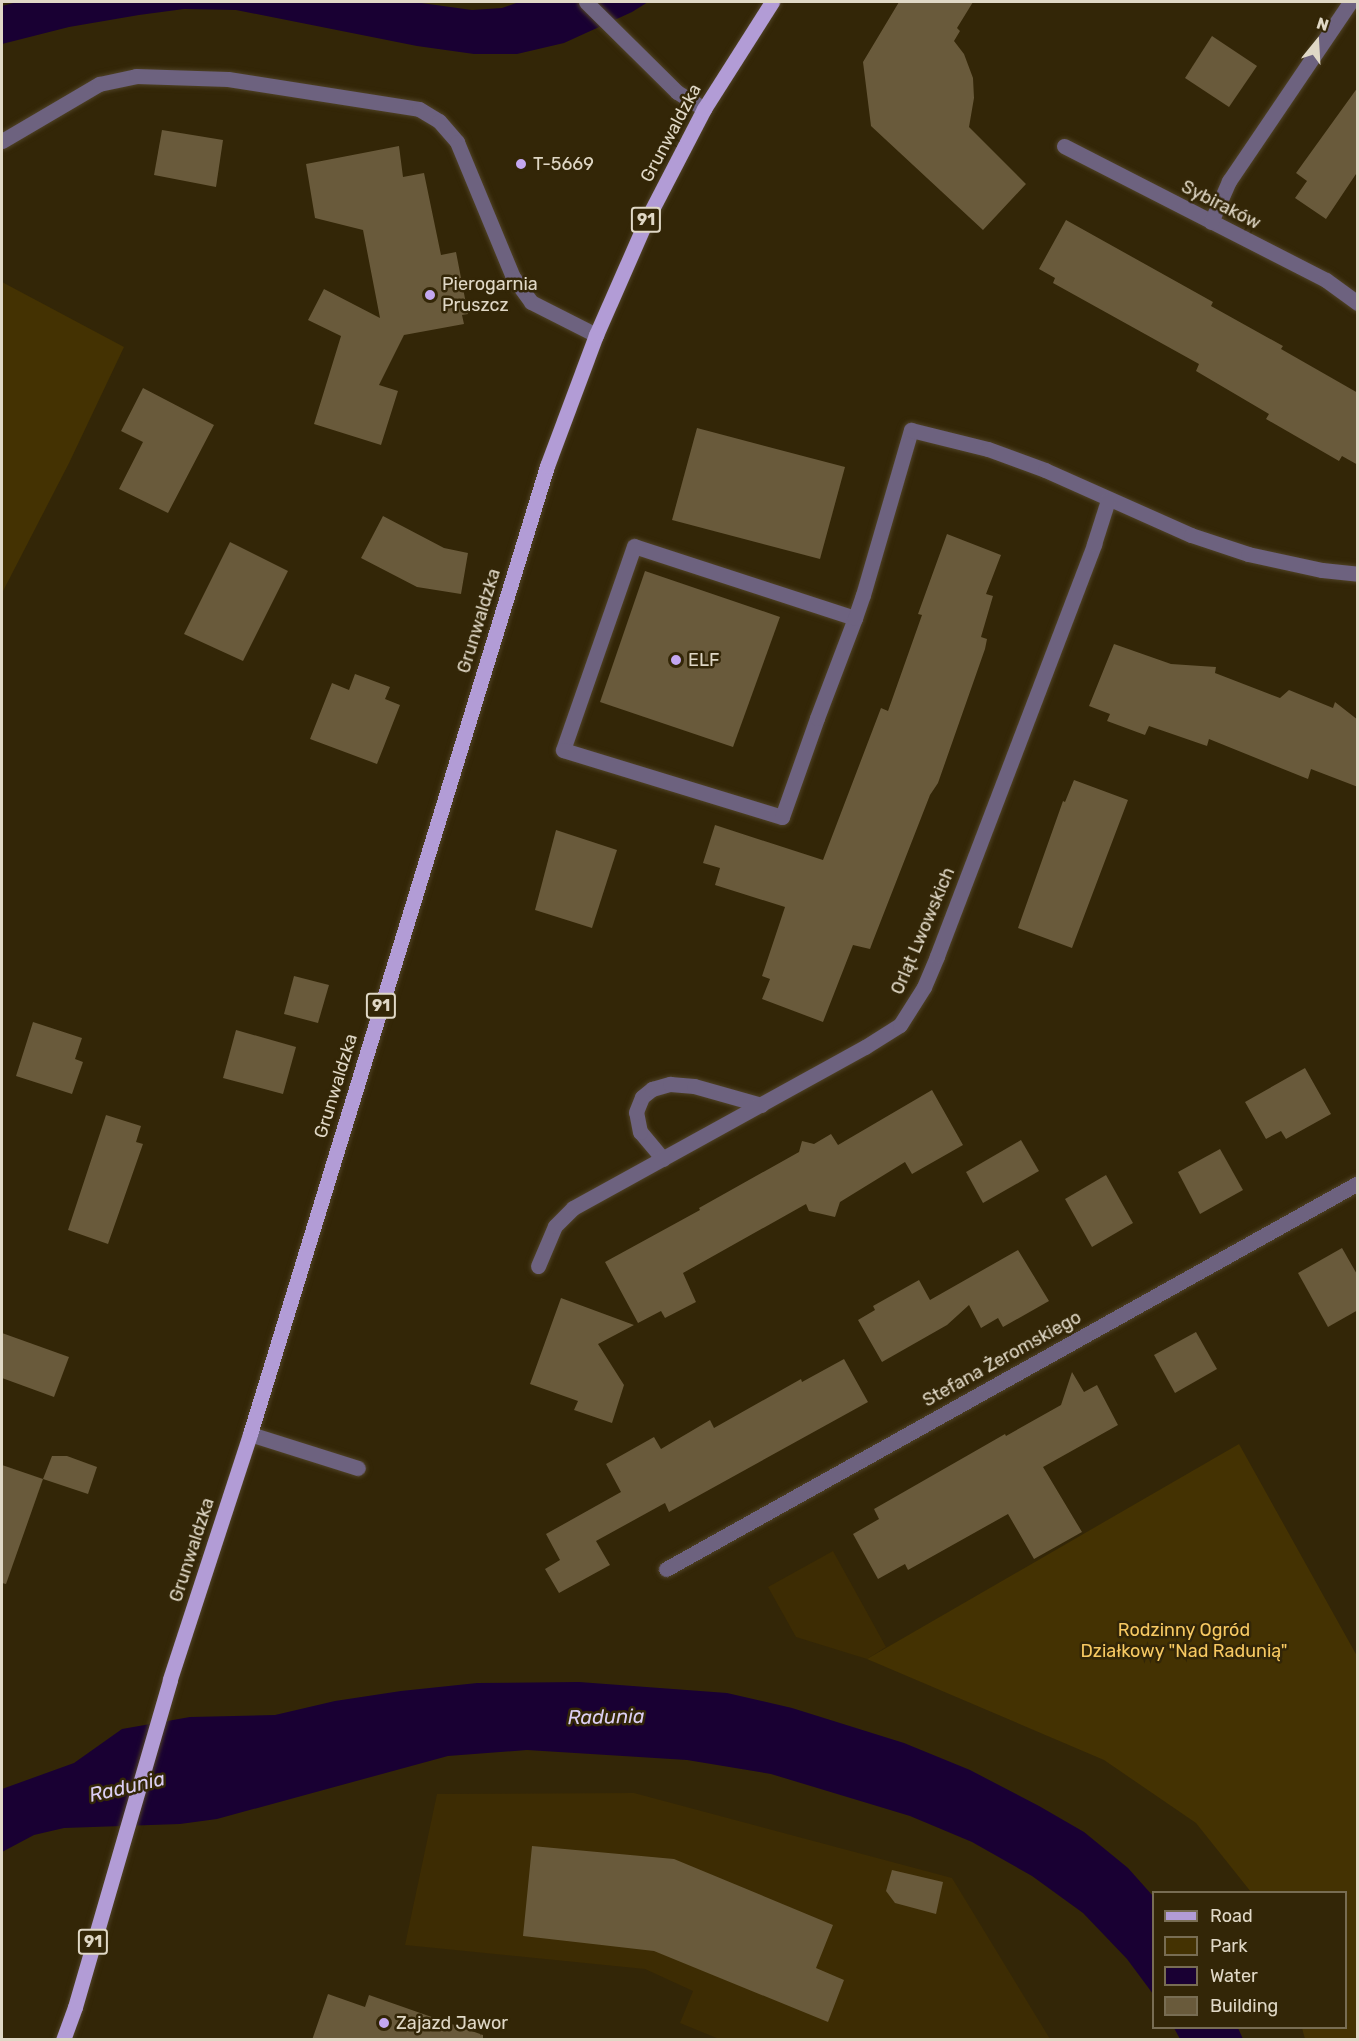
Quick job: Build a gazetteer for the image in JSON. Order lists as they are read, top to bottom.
{
  "streets": {
    "main road": ["Grunwaldzka", "91"],
    "street": ["Sybiraków", "Orląt Lwowskich", "Stefana Żeromskiego"]
  },
  "water": ["Radunia"],
  "parks": ["Rodzinny Ogród Działkowy \"Nad Radunią\""],
  "places": [
    "T-5669",
    "Pierogarnia Pruszcz",
    "ELF",
    "Zajazd Jawor"
  ],
  "legend": [
    "Road",
    "Park",
    "Water",
    "Building"
  ],
  "north": "top"
}
